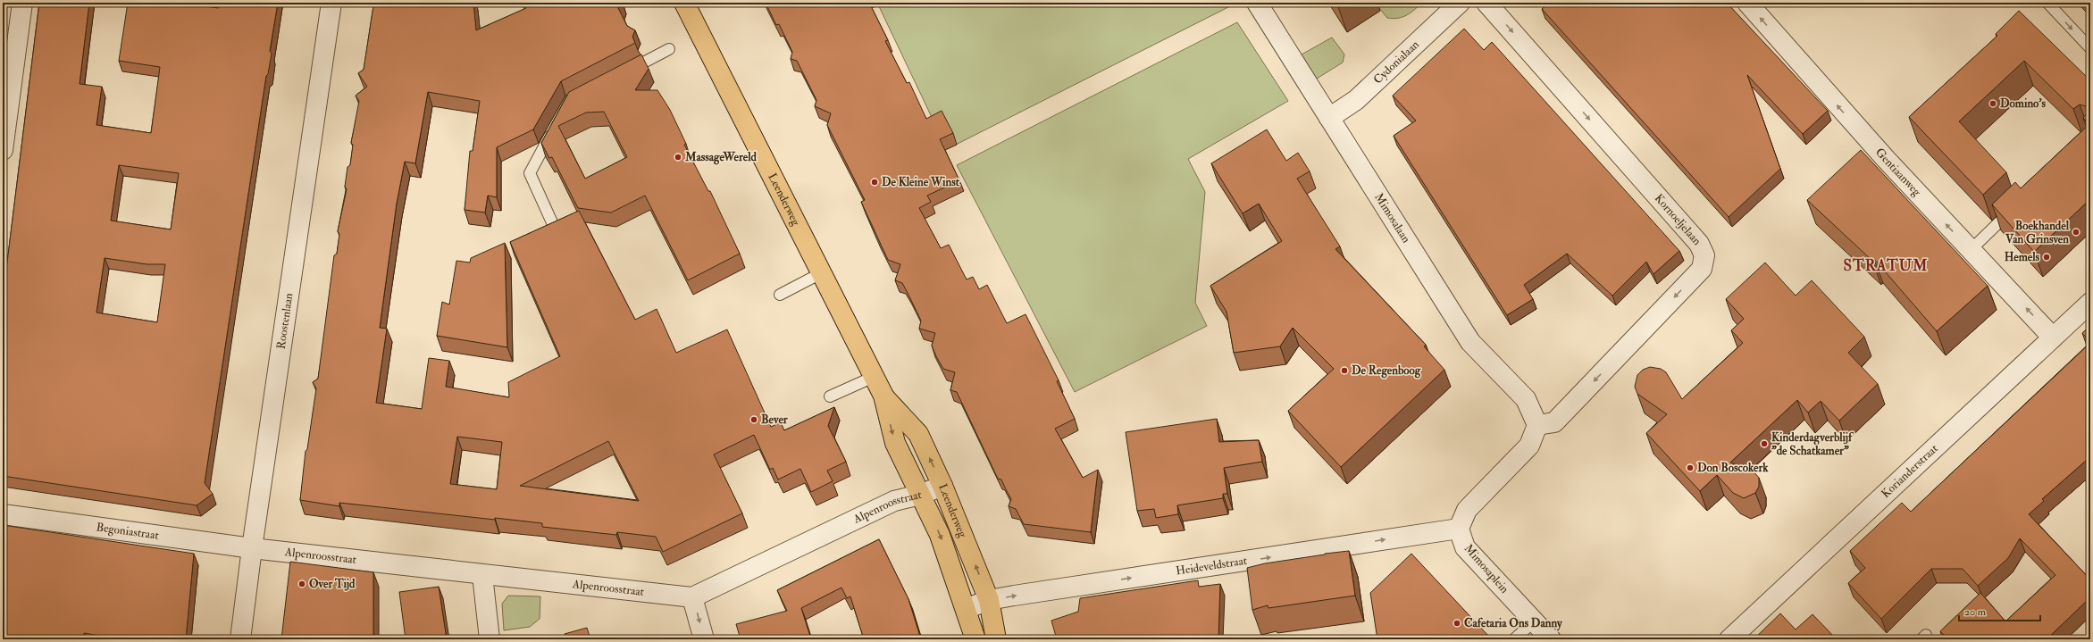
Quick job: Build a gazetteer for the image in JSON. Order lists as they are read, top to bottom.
{
  "streets": {
    "main road": ["Leenderweg"],
    "street": [
      "Cydonialaan",
      "Gentiaanweg",
      "Mimosalaan",
      "Kornoeljelaan",
      "Roostenlaan",
      "Korianderstraat",
      "Alpenroosstraat",
      "Begoniastraat",
      "Heideveldstraat",
      "Mimosaplein"
    ]
  },
  "crossings": [
    ["Cydonialaan", "Mimosalaan"],
    ["Gentiaanweg", "Korianderstraat"],
    ["Leenderweg", "Alpenroosstraat"],
    ["Leenderweg", "Heideveldstraat"],
    ["Mimosalaan", "Kornoeljelaan"],
    ["Roostenlaan", "Alpenroosstraat"],
    ["Roostenlaan", "Begoniastraat"],
    ["Alpenroosstraat", "Begoniastraat"],
    ["Heideveldstraat", "Mimosaplein"]
  ],
  "one_way": ["Gentiaanweg", "Heideveldstraat"],
  "districts": ["STRATUM"],
  "places": [
    "Domino's",
    "MassageWereld",
    "De Kleine Winst",
    "Boekhandel Van Grinsven",
    "Hemels",
    "De Regenboog",
    "Bever",
    "Kinderdagverblijf \"de Schatkamer\"",
    "Don Boscokerk",
    "Over Tijd",
    "Cafetaria Ons Danny"
  ],
  "scale_bar": "20 m"
}
